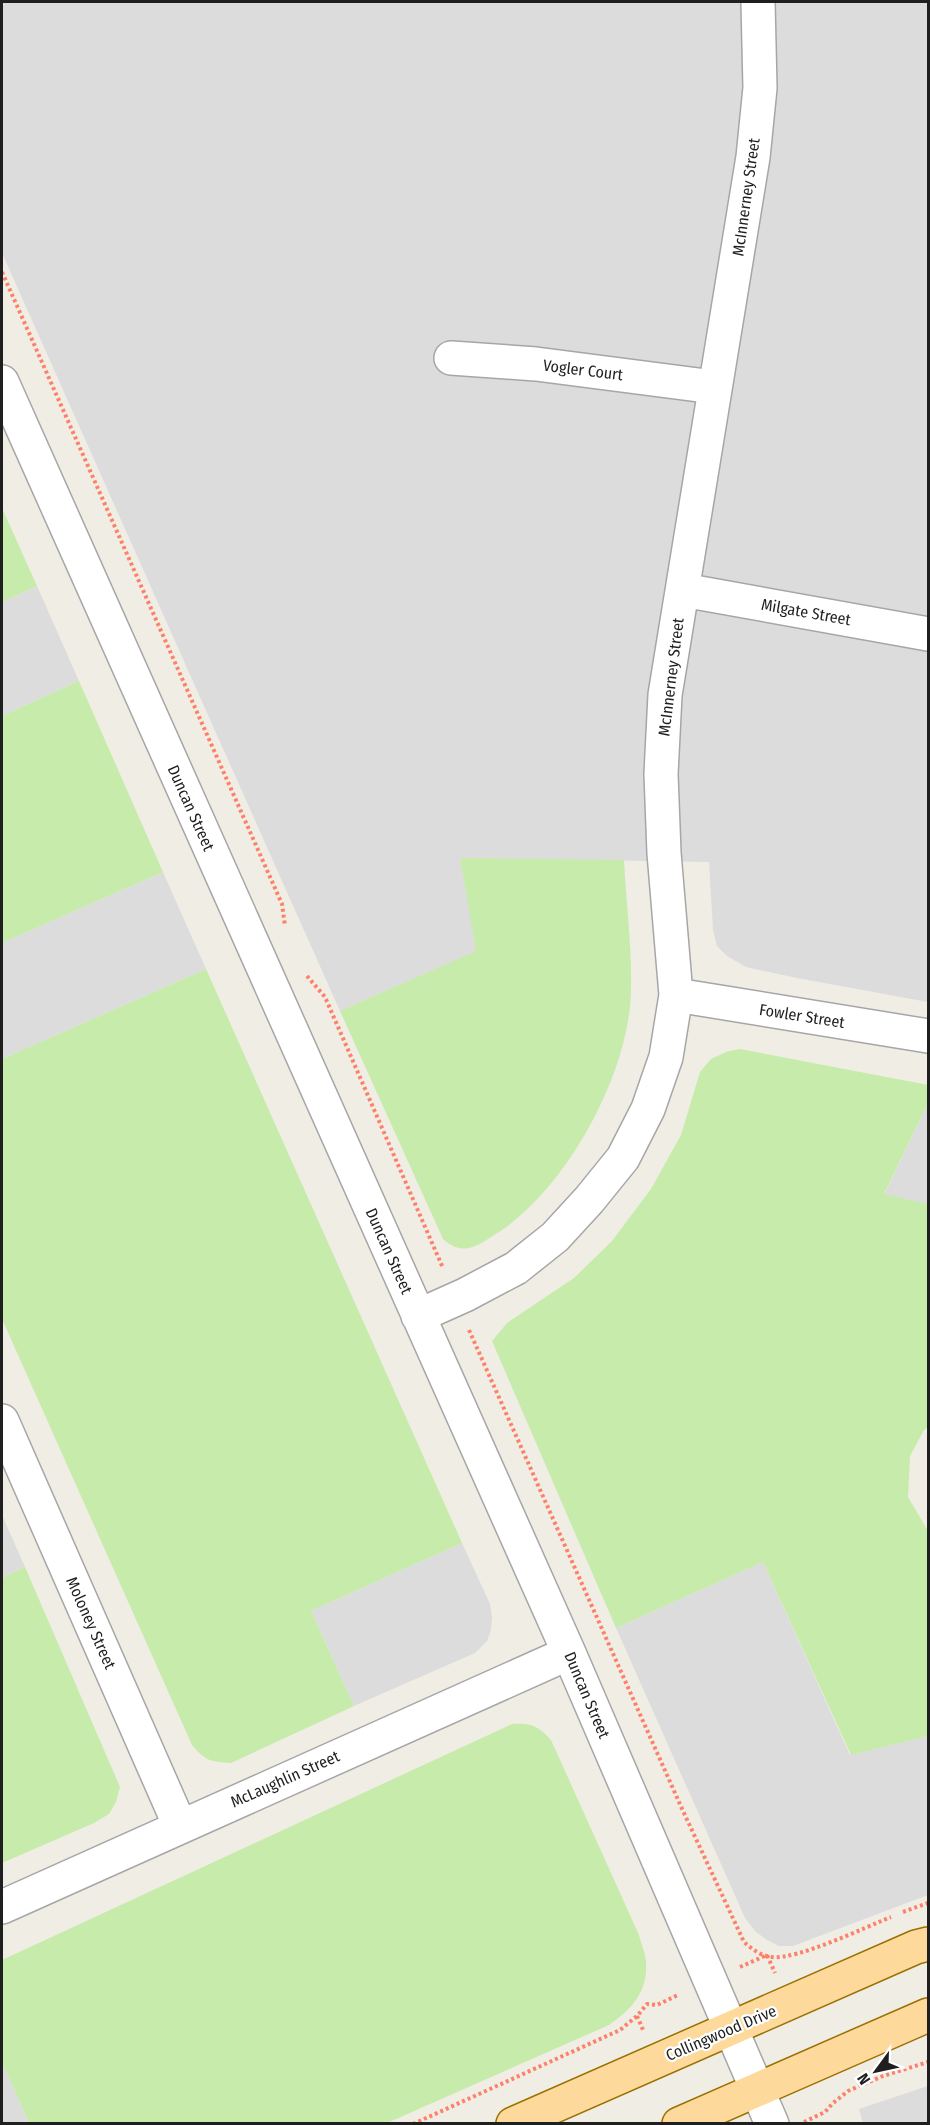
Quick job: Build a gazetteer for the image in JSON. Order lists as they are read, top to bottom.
{
  "streets": {
    "main road": ["Collingwood Drive"],
    "street": [
      "McInnerney Street",
      "Vogler Court",
      "Milgate Street",
      "Duncan Street",
      "Fowler Street",
      "Moloney Street",
      "McLaughlin Street"
    ]
  },
  "crossings": [
    ["McInnerney Street", "Vogler Court"],
    ["McInnerney Street", "Milgate Street"],
    ["McInnerney Street", "Duncan Street"],
    ["McInnerney Street", "Fowler Street"],
    ["Duncan Street", "McLaughlin Street"],
    ["Duncan Street", "Collingwood Drive"],
    ["Moloney Street", "McLaughlin Street"]
  ],
  "north": "bottom left"
}
